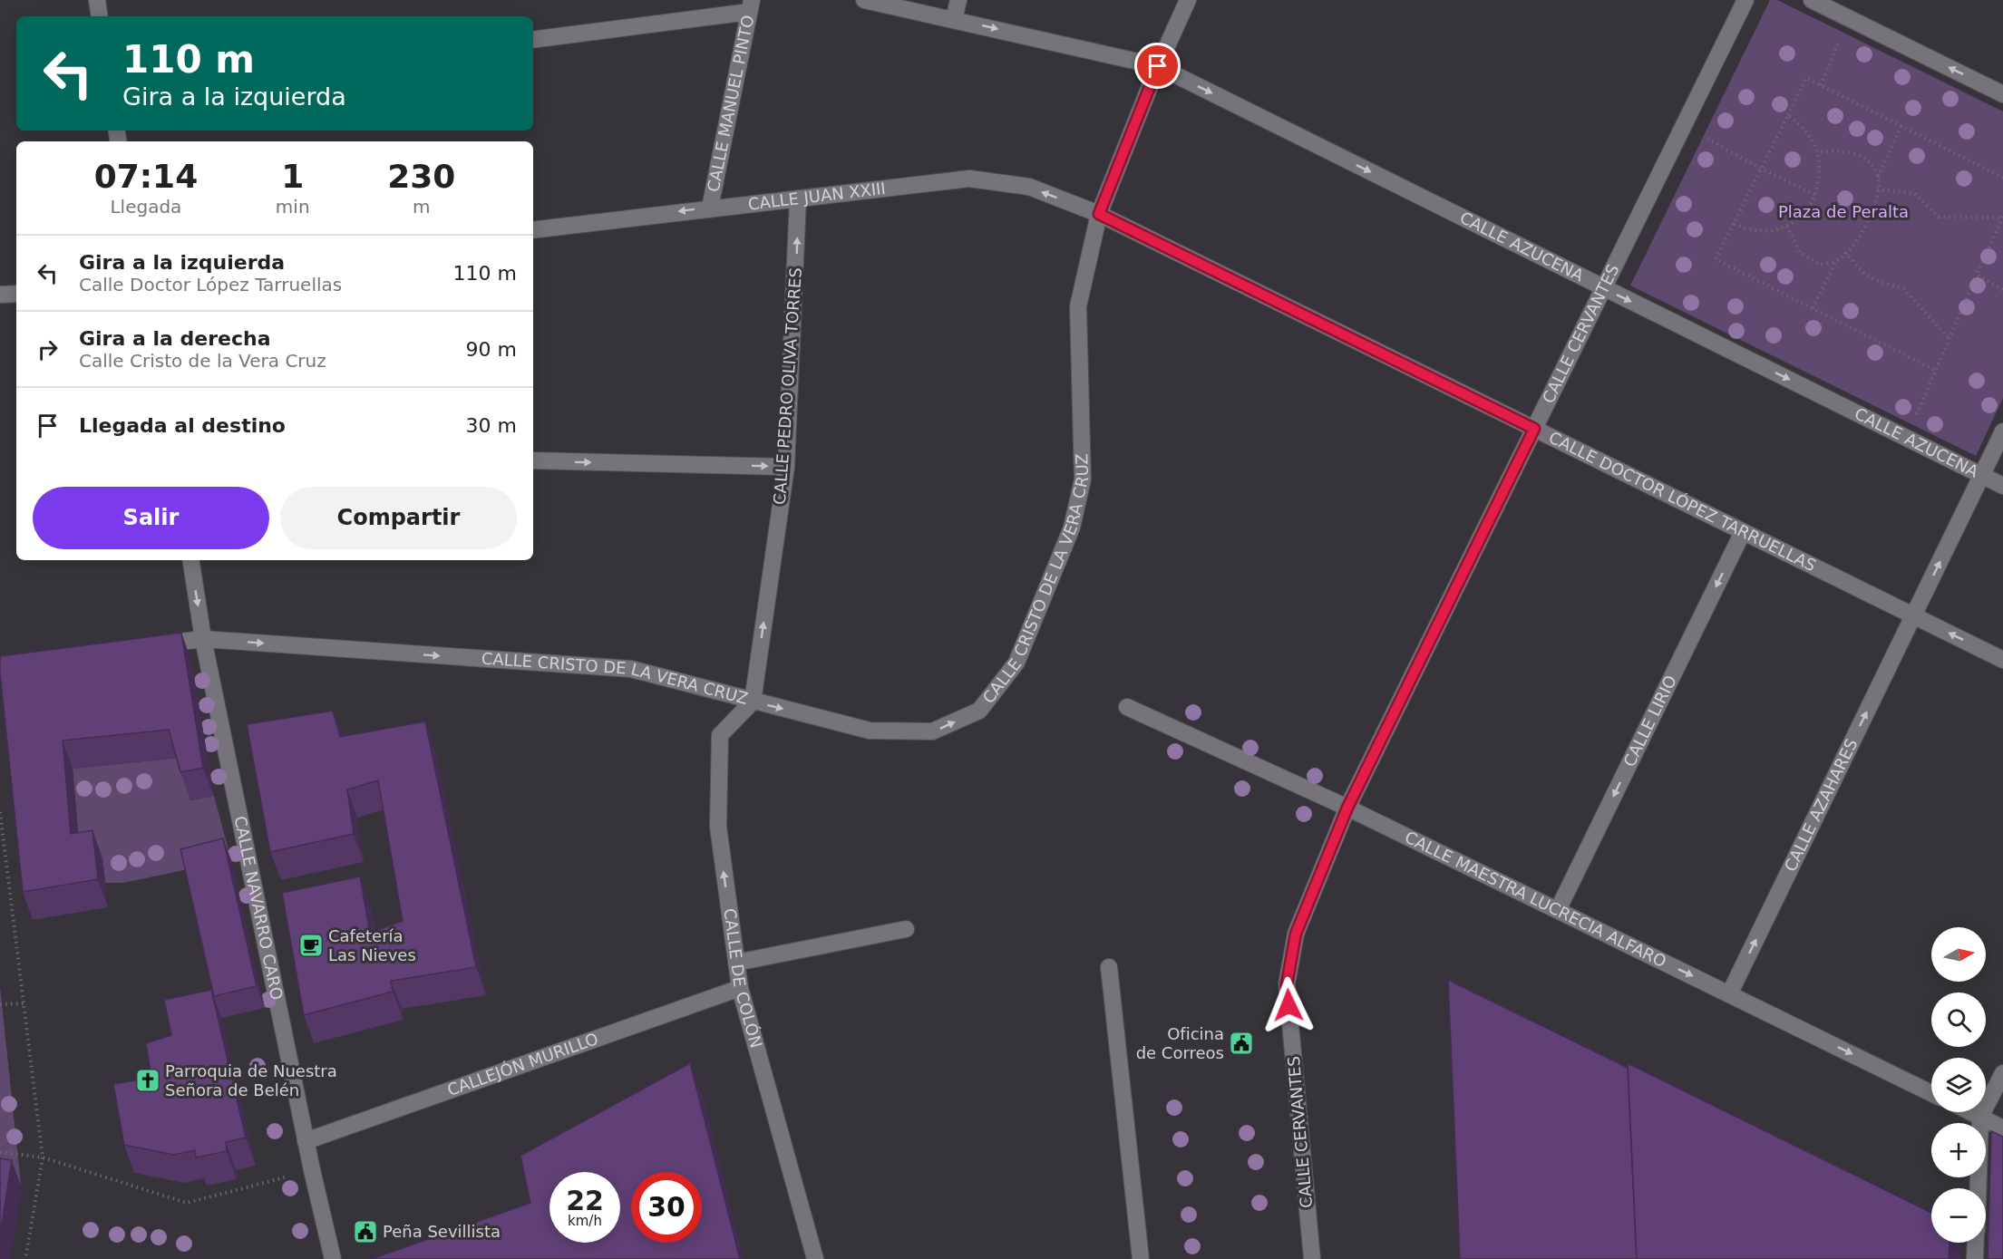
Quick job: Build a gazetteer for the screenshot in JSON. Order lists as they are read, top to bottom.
{
  "streets": {
    "street": [
      "CALLE MANUEL PINTO",
      "CALLE JUAN XXIII",
      "CALLE AZUCENA",
      "CALLE CERVANTES",
      "CALLE PEDRO OLIVA TORRES",
      "CALLE DOCTOR LÓPEZ TARRUELLAS",
      "CALLE CRISTO DE LA VERA CRUZ",
      "CALLE LIRIO",
      "CALLE AZAHARES",
      "CALLE MAESTRA LUCRECIA ALFARO",
      "CALLE NAVARRO CARO",
      "CALLE DE COLÓN",
      "CALLEJÓN MURILLO"
    ]
  },
  "crossings": [
    ["CALLE MANUEL PINTO", "CALLE JUAN XXIII"],
    ["CALLE JUAN XXIII", "CALLE PEDRO OLIVA TORRES"],
    ["CALLE JUAN XXIII", "CALLE DOCTOR LÓPEZ TARRUELLAS"],
    ["CALLE JUAN XXIII", "CALLE CRISTO DE LA VERA CRUZ"],
    ["CALLE AZUCENA", "CALLE CERVANTES"],
    ["CALLE AZUCENA", "CALLE CRISTO DE LA VERA CRUZ"],
    ["CALLE AZUCENA", "CALLE AZAHARES"],
    ["CALLE CERVANTES", "CALLE DOCTOR LÓPEZ TARRUELLAS"],
    ["CALLE CERVANTES", "CALLE MAESTRA LUCRECIA ALFARO"],
    ["CALLE PEDRO OLIVA TORRES", "CALLE CRISTO DE LA VERA CRUZ"],
    ["CALLE PEDRO OLIVA TORRES", "CALLE DE COLÓN"],
    ["CALLE DOCTOR LÓPEZ TARRUELLAS", "CALLE CRISTO DE LA VERA CRUZ"],
    ["CALLE DOCTOR LÓPEZ TARRUELLAS", "CALLE LIRIO"],
    ["CALLE DOCTOR LÓPEZ TARRUELLAS", "CALLE AZAHARES"],
    ["CALLE CRISTO DE LA VERA CRUZ", "CALLE NAVARRO CARO"],
    ["CALLE CRISTO DE LA VERA CRUZ", "CALLE DE COLÓN"],
    ["CALLE LIRIO", "CALLE MAESTRA LUCRECIA ALFARO"],
    ["CALLE AZAHARES", "CALLE MAESTRA LUCRECIA ALFARO"],
    ["CALLE NAVARRO CARO", "CALLEJÓN MURILLO"],
    ["CALLE DE COLÓN", "CALLEJÓN MURILLO"]
  ],
  "one_way": [
    "CALLE JUAN XXIII",
    "CALLE AZUCENA",
    "CALLE PEDRO OLIVA TORRES",
    "CALLE LIRIO",
    "CALLE AZAHARES",
    "CALLE MAESTRA LUCRECIA ALFARO",
    "CALLE DE COLÓN"
  ],
  "parks": ["Plaza de Peralta"],
  "places": {
    "cafe": ["Cafetería Las Nieves"],
    "public building": ["Oficina de Correos", "Peña Sevillista"],
    "church": ["Parroquia de Nuestra Señora de Belén"]
  },
  "north": "right",
  "page": {
    "turn": ["110 m", "Gira a la izquierda"],
    "eta": [
      "07:14",
      "Llegada",
      "1",
      "min",
      "230",
      "m"
    ],
    "list": [
      {
        "name": "Gira a la izquierda",
        "note": "Calle Doctor López Tarruellas",
        "value": "110 m"
      },
      {
        "name": "Gira a la derecha",
        "note": "Calle Cristo de la Vera Cruz",
        "value": "90 m"
      },
      {
        "name": "Llegada al destino",
        "value": "30 m"
      }
    ],
    "buttons": ["Salir", "Compartir"],
    "map_buttons": ["+", "−"],
    "speed": "22 km/h",
    "limit": "30"
  }
}
